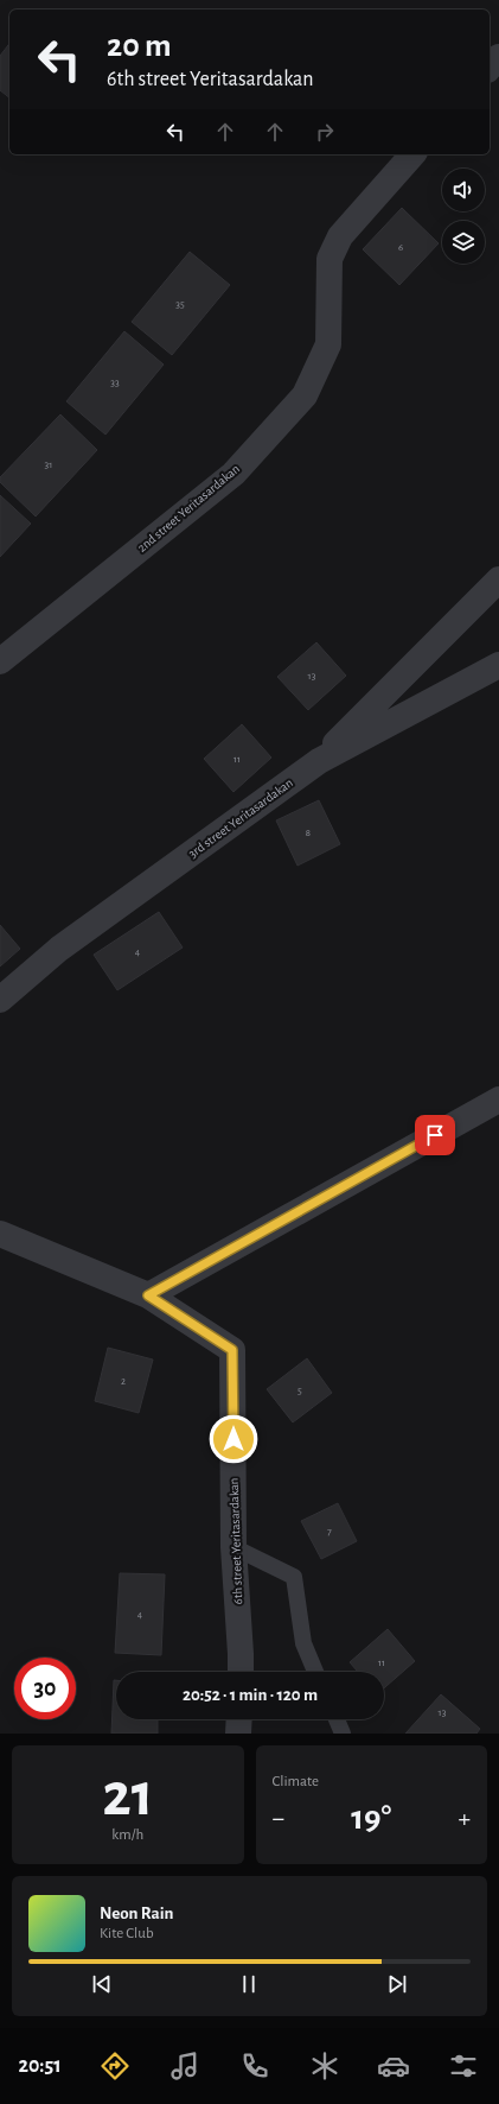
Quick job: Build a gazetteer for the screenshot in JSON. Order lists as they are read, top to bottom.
{
  "streets": {
    "street": ["2nd street Yeritasardakan", "3rd street Yeritasardakan", "6th street Yeritasardakan"]
  },
  "house_numbers": [
    "6",
    "35",
    "33",
    "31",
    "13",
    "11",
    "8",
    "4",
    "2",
    "5",
    "7",
    "4",
    "11",
    "13"
  ],
  "page": {
    "turn": ["20 m", "6th street Yeritasardakan"],
    "limit": "30",
    "trip": "20:52 · 1 min · 120 m",
    "tile": [
      ["21", "km/h"],
      "Climate"
    ],
    "heat": ["−", "19°", "+"],
    "song": ["Neon Rain", "Kite Club"],
    "tabs": "20:51"
  }
}
